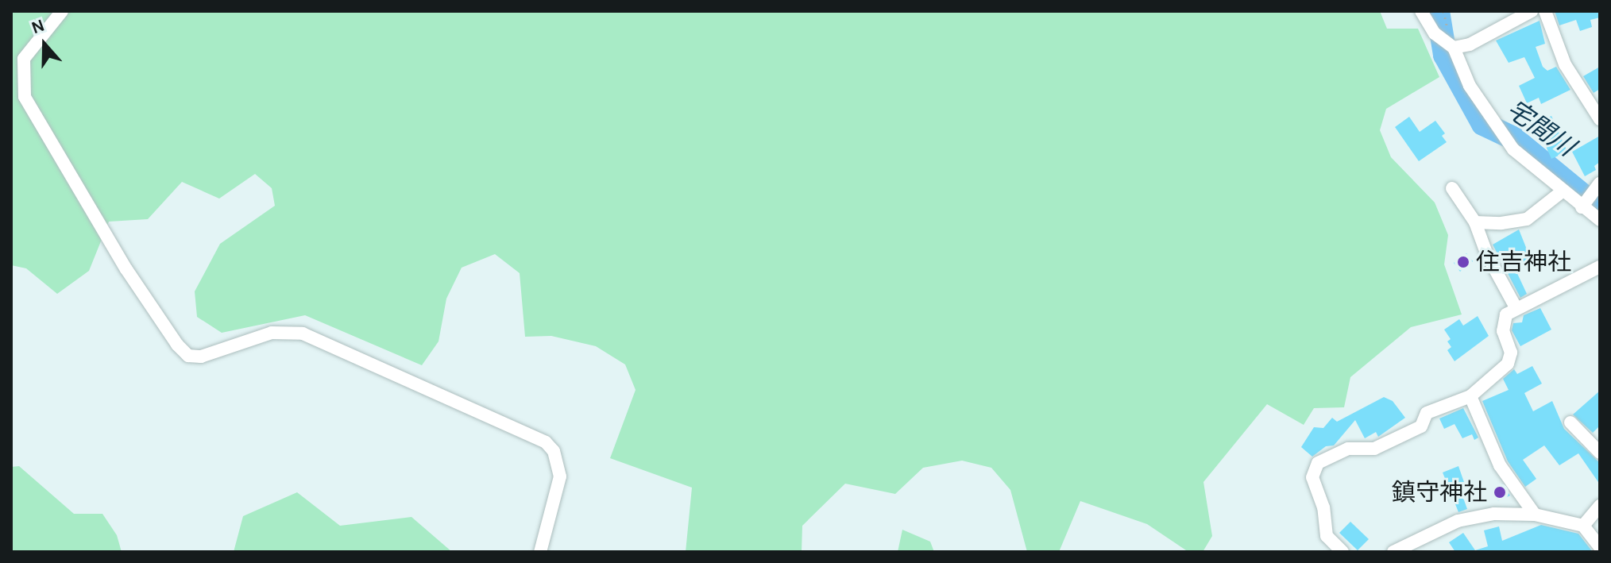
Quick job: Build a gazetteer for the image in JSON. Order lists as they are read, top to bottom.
{
  "water": ["宅間川"],
  "places": ["住吉神社", "鎮守神社"],
  "north": "top"
}
